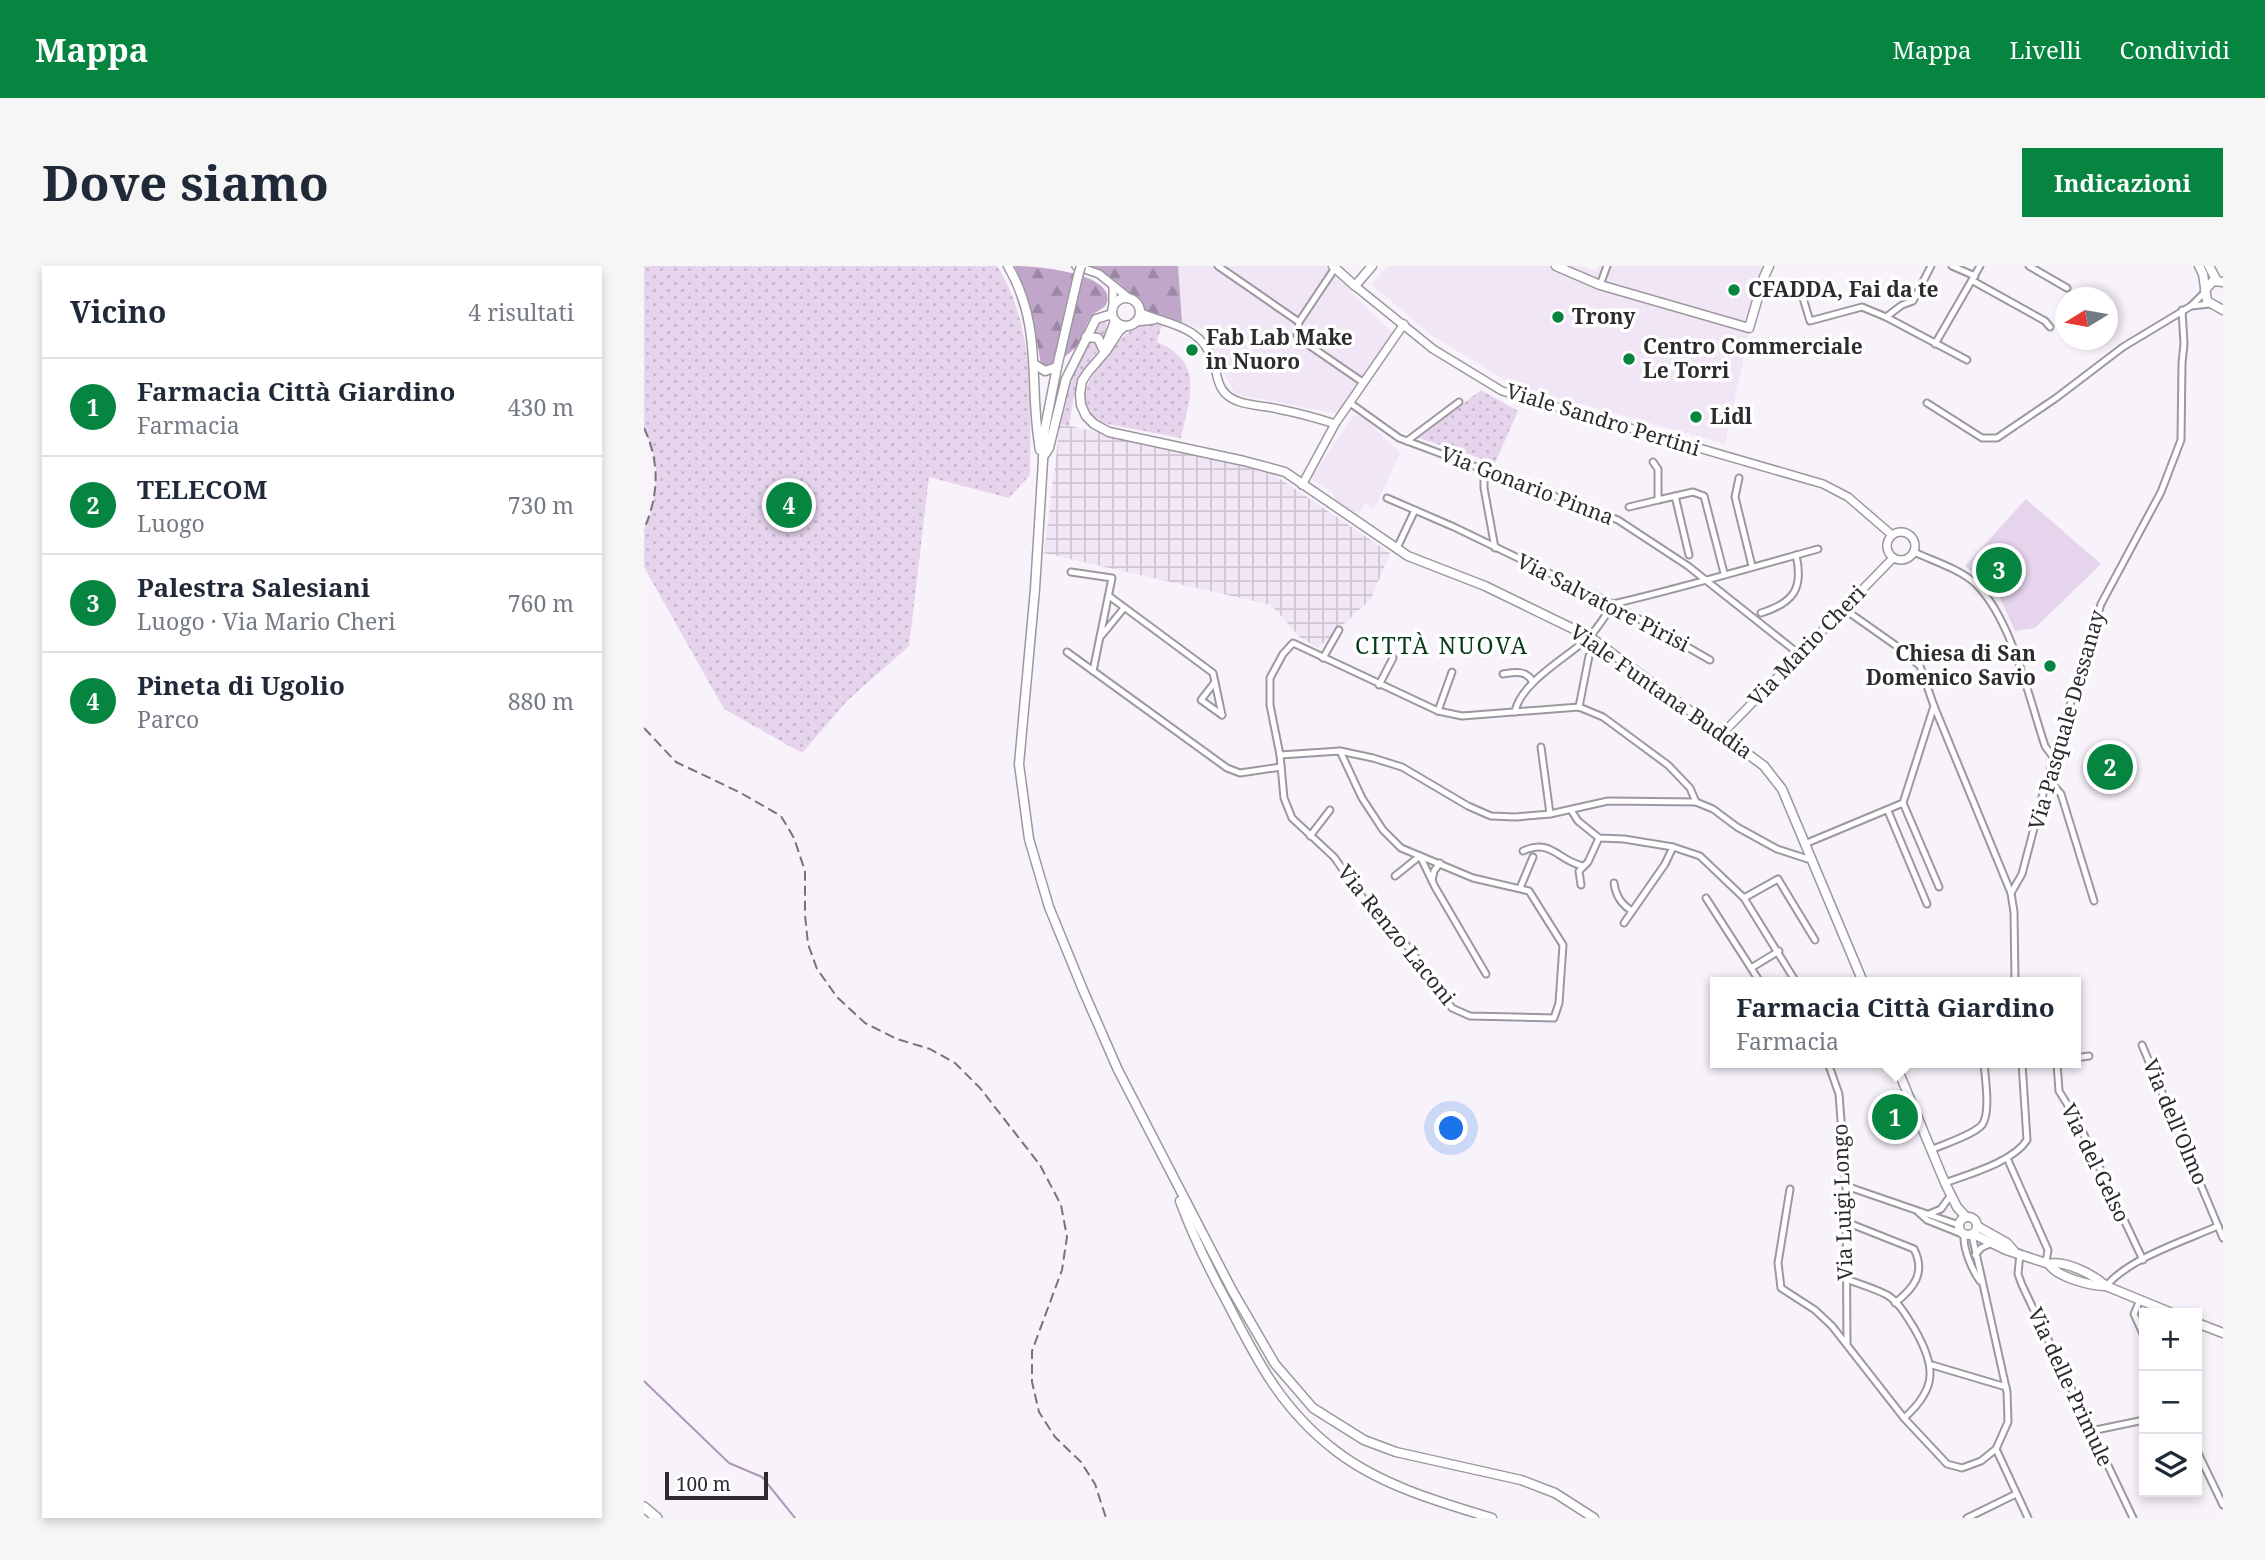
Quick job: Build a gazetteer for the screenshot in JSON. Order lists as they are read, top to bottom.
{
  "streets": {
    "main road": ["Viale Sandro Pertini", "Viale Funtana Buddia"],
    "street": [
      "Via Gonario Pinna",
      "Via Salvatore Pirisi",
      "Via Mario Cheri",
      "Via Pasquale Dessanay",
      "Via Renzo Laconi",
      "Via dell'Olmo",
      "Via del Gelso",
      "Via Luigi Longo",
      "Via delle Primule"
    ]
  },
  "crossings": [
    ["Viale Sandro Pertini", "Via Mario Cheri"],
    ["Via Gonario Pinna", "Via Mario Cheri"],
    ["Via Mario Cheri", "Viale Funtana Buddia"]
  ],
  "districts": ["CITTÀ NUOVA"],
  "places": [
    "CFADDA, Fai da te",
    "Trony",
    "Fab Lab Make in Nuoro",
    "Centro Commerciale Le Torri",
    "Lidl",
    "Chiesa di San Domenico Savio"
  ],
  "scale_bar": "100 m",
  "north": "left",
  "page": {
    "header": "Mappa",
    "nav": ["Mappa", "Livelli", "Condividi"],
    "buttons": "Indicazioni",
    "title": "Dove siamo",
    "heading": ["Vicino", "4 risultati"],
    "list": [
      {
        "mark": "1",
        "name": "Farmacia Città Giardino",
        "note": "Farmacia",
        "value": "430 m"
      },
      {
        "mark": "2",
        "name": "TELECOM",
        "note": "Luogo",
        "value": "730 m"
      },
      {
        "mark": "3",
        "name": "Palestra Salesiani",
        "note": "Luogo · Via Mario Cheri",
        "value": "760 m"
      },
      {
        "mark": "4",
        "name": "Pineta di Ugolio",
        "note": "Parco",
        "value": "880 m"
      }
    ],
    "pins": [
      "4",
      "3",
      "2",
      "1"
    ],
    "popup": ["Farmacia Città Giardino", "Farmacia"],
    "map_buttons": ["+", "−"],
    "scale": "100 m"
  }
}
